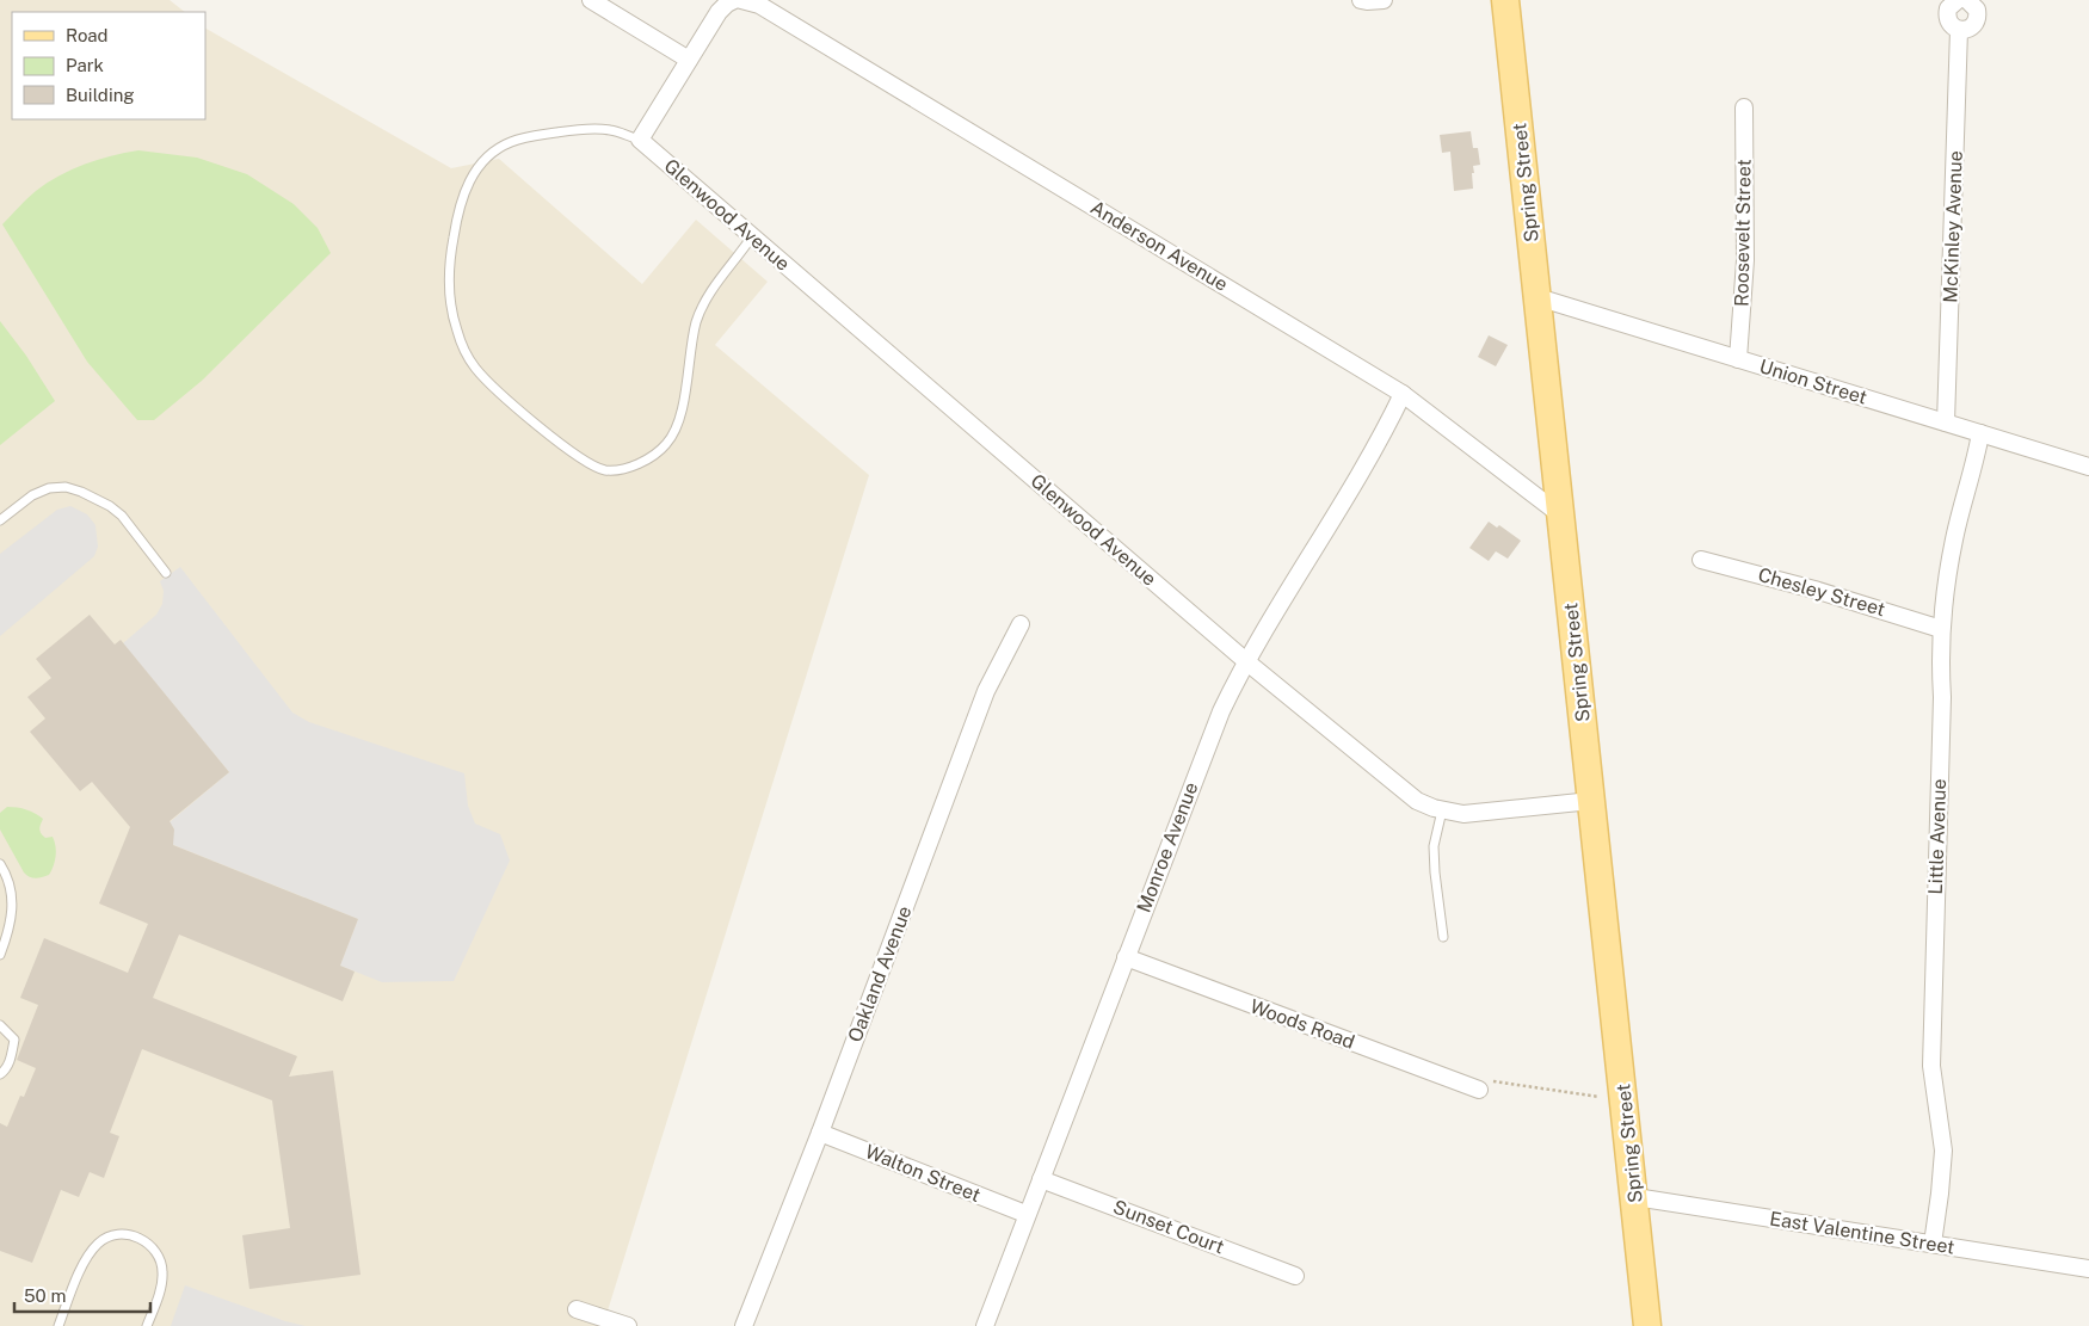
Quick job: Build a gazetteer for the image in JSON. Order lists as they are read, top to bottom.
{
  "streets": {
    "main road": ["Spring Street"],
    "street": [
      "Glenwood Avenue",
      "McKinley Avenue",
      "Roosevelt Street",
      "Anderson Avenue",
      "Union Street",
      "Chesley Street",
      "Little Avenue",
      "Monroe Avenue",
      "Oakland Avenue",
      "Woods Road",
      "Walton Street",
      "Sunset Court",
      "East Valentine Street"
    ]
  },
  "crossings": [
    ["Spring Street", "Glenwood Avenue"],
    ["Spring Street", "Anderson Avenue"],
    ["Spring Street", "Union Street"],
    ["Spring Street", "East Valentine Street"],
    ["Glenwood Avenue", "Monroe Avenue"],
    ["McKinley Avenue", "Union Street"],
    ["Roosevelt Street", "Union Street"],
    ["Anderson Avenue", "Monroe Avenue"],
    ["Union Street", "Little Avenue"],
    ["Chesley Street", "Little Avenue"],
    ["Little Avenue", "East Valentine Street"],
    ["Monroe Avenue", "Woods Road"],
    ["Monroe Avenue", "Walton Street"],
    ["Monroe Avenue", "Sunset Court"],
    ["Oakland Avenue", "Walton Street"]
  ],
  "legend": ["Road", "Park", "Building"],
  "scale_bar": "50 m"
}
